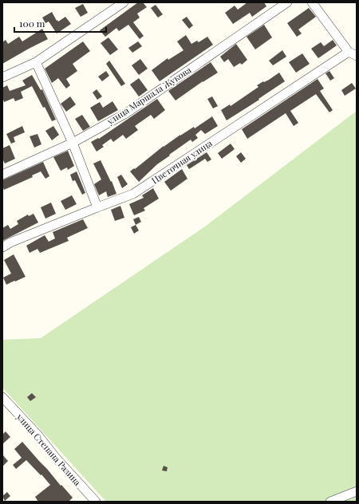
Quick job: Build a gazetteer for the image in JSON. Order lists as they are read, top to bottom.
{
  "streets": {
    "street": ["улица Маршала Жукова", "Цветочная улица", "улица Степана Разина"]
  },
  "scale_bar": "100 m"
}
